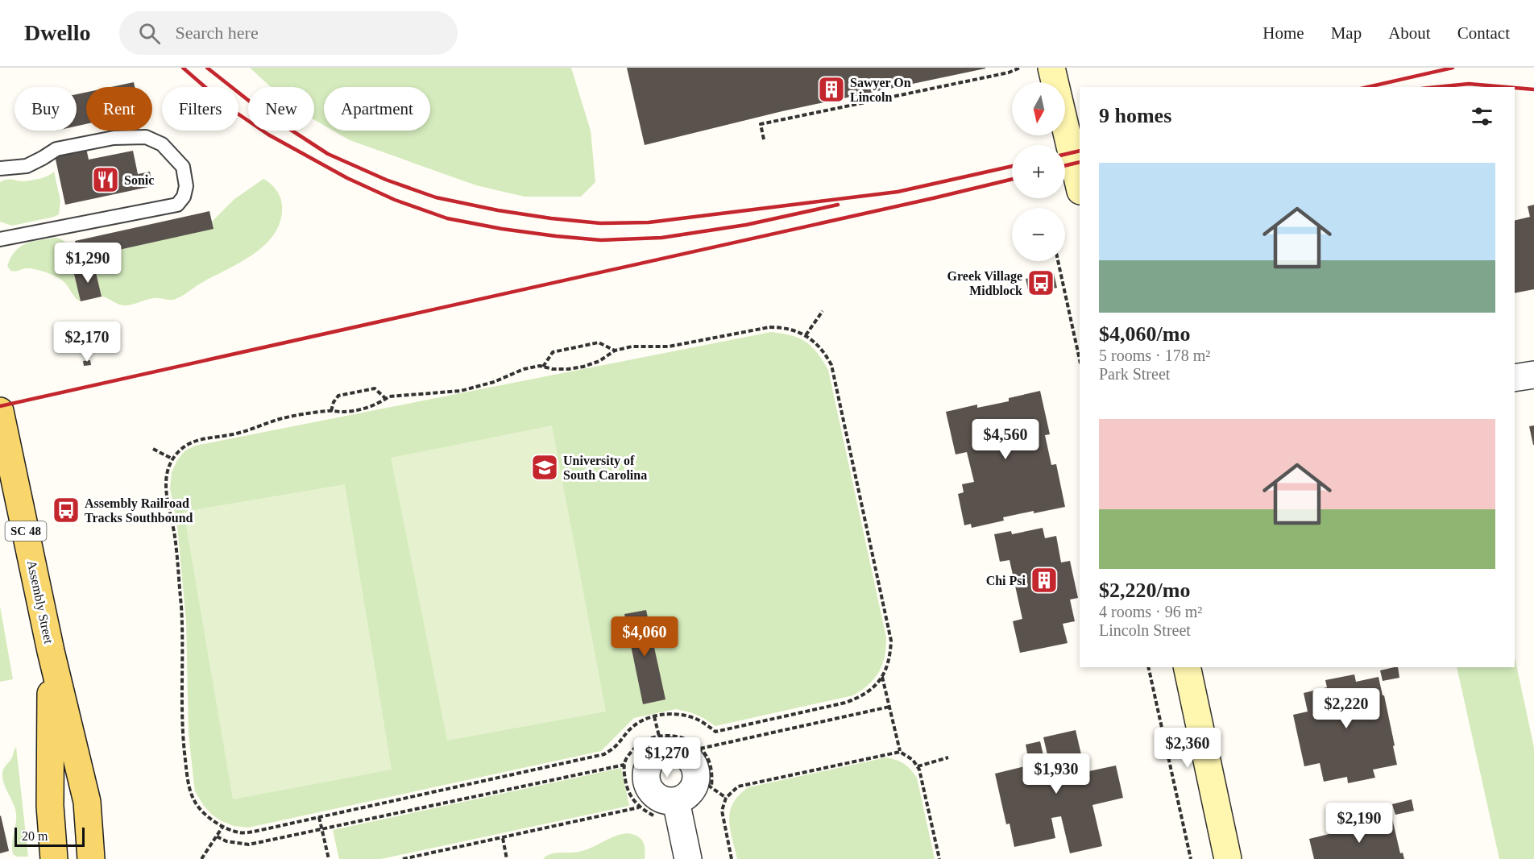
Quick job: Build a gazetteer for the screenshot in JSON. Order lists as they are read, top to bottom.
{
  "streets": {
    "main road": ["SC 48", "Assembly Street"]
  },
  "places": {
    "building": ["Sawyer On Lincoln", "Chi Psi"],
    "restaurant": ["Sonic"],
    "bus stop": ["Greek Village Midblock", "Assembly Railroad Tracks Southbound"],
    "school or university": ["University of South Carolina"]
  },
  "scale_bar": "20 m",
  "north": "bottom",
  "page": {
    "header": "Dwello",
    "search": "Search here",
    "nav": [
      "Home",
      "Map",
      "About",
      "Contact"
    ],
    "map_buttons": ["+", "−"],
    "chip": [
      "Buy",
      "Rent",
      "Filters",
      "New",
      "Apartment"
    ],
    "heading": "9 homes",
    "list": [
      {
        "name": "$4,060/mo",
        "note": "5 rooms · 178 m² · Park Street"
      },
      {
        "name": "$2,220/mo",
        "note": "4 rooms · 96 m² · Lincoln Street"
      }
    ],
    "price": [
      "$1,290",
      "$2,170",
      "$4,560",
      "$4,060",
      "$2,220",
      "$2,360",
      "$1,270",
      "$1,930",
      "$2,190"
    ],
    "scale": "20 m"
  }
}
